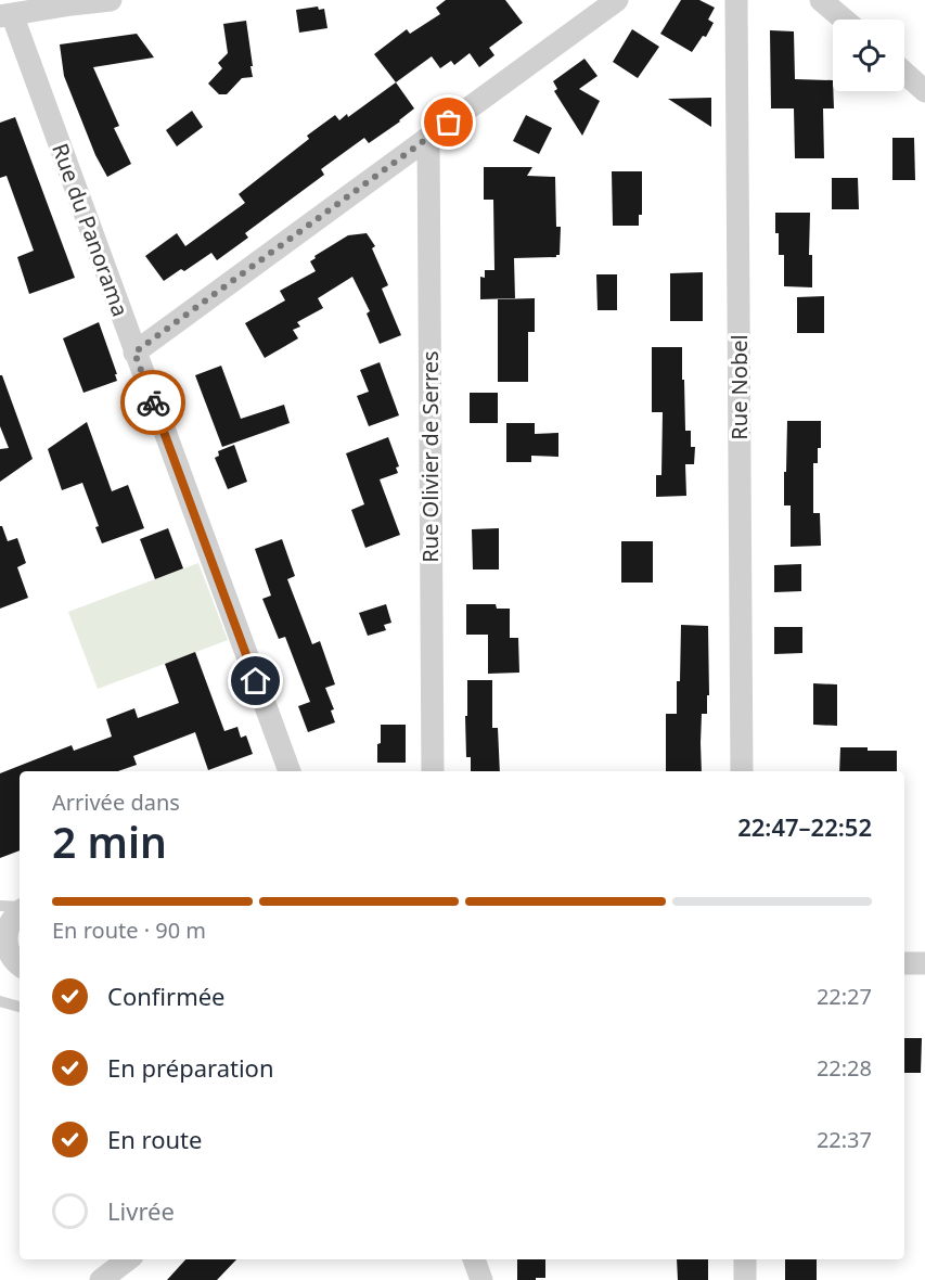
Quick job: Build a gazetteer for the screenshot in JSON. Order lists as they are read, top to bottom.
{
  "streets": {
    "street": ["Rue du Panorama", "Rue Nobel", "Rue Olivier de Serres"]
  },
  "page": {
    "heading": ["2 min", "Arrivée dans", "22:47–22:52"],
    "bar": "En route · 90 m",
    "list": [
      ["Confirmée", "22:27"],
      ["En préparation", "22:28"],
      ["En route", "22:37"],
      "Livrée"
    ]
  }
}
